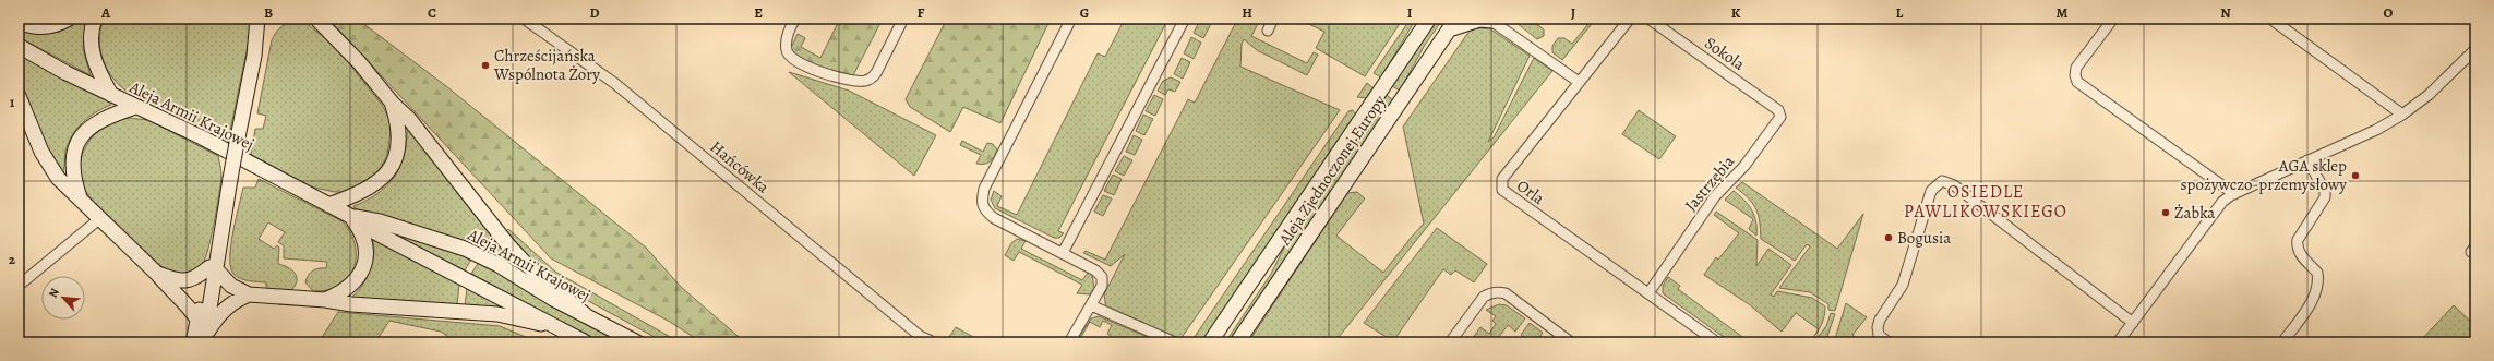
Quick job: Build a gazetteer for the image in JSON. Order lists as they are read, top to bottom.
{
  "streets": {
    "main road": ["Aleja Armii Krajowej", "Aleja Zjednoczonej Europy"],
    "street": [
      "Sokola",
      "Hańcówka",
      "Jastrzębia",
      "Orla"
    ]
  },
  "crossings": [
    ["Sokola", "Jastrzębia"],
    ["Jastrzębia", "Orla"]
  ],
  "districts": ["OSIEDLE PAWLIKOWSKIEGO"],
  "places": [
    "Chrześcijańska Wspólnota Żory",
    "AGA sklep spożywczo-przemysłowy",
    "Żabka",
    "Bogusia"
  ],
  "north": "top left",
  "grid": {
    "columns": [
      "A",
      "B",
      "C",
      "D",
      "E",
      "F",
      "G",
      "H",
      "I",
      "J",
      "K",
      "L",
      "M",
      "N",
      "O"
    ],
    "rows": ["1", "2"]
  }
}
